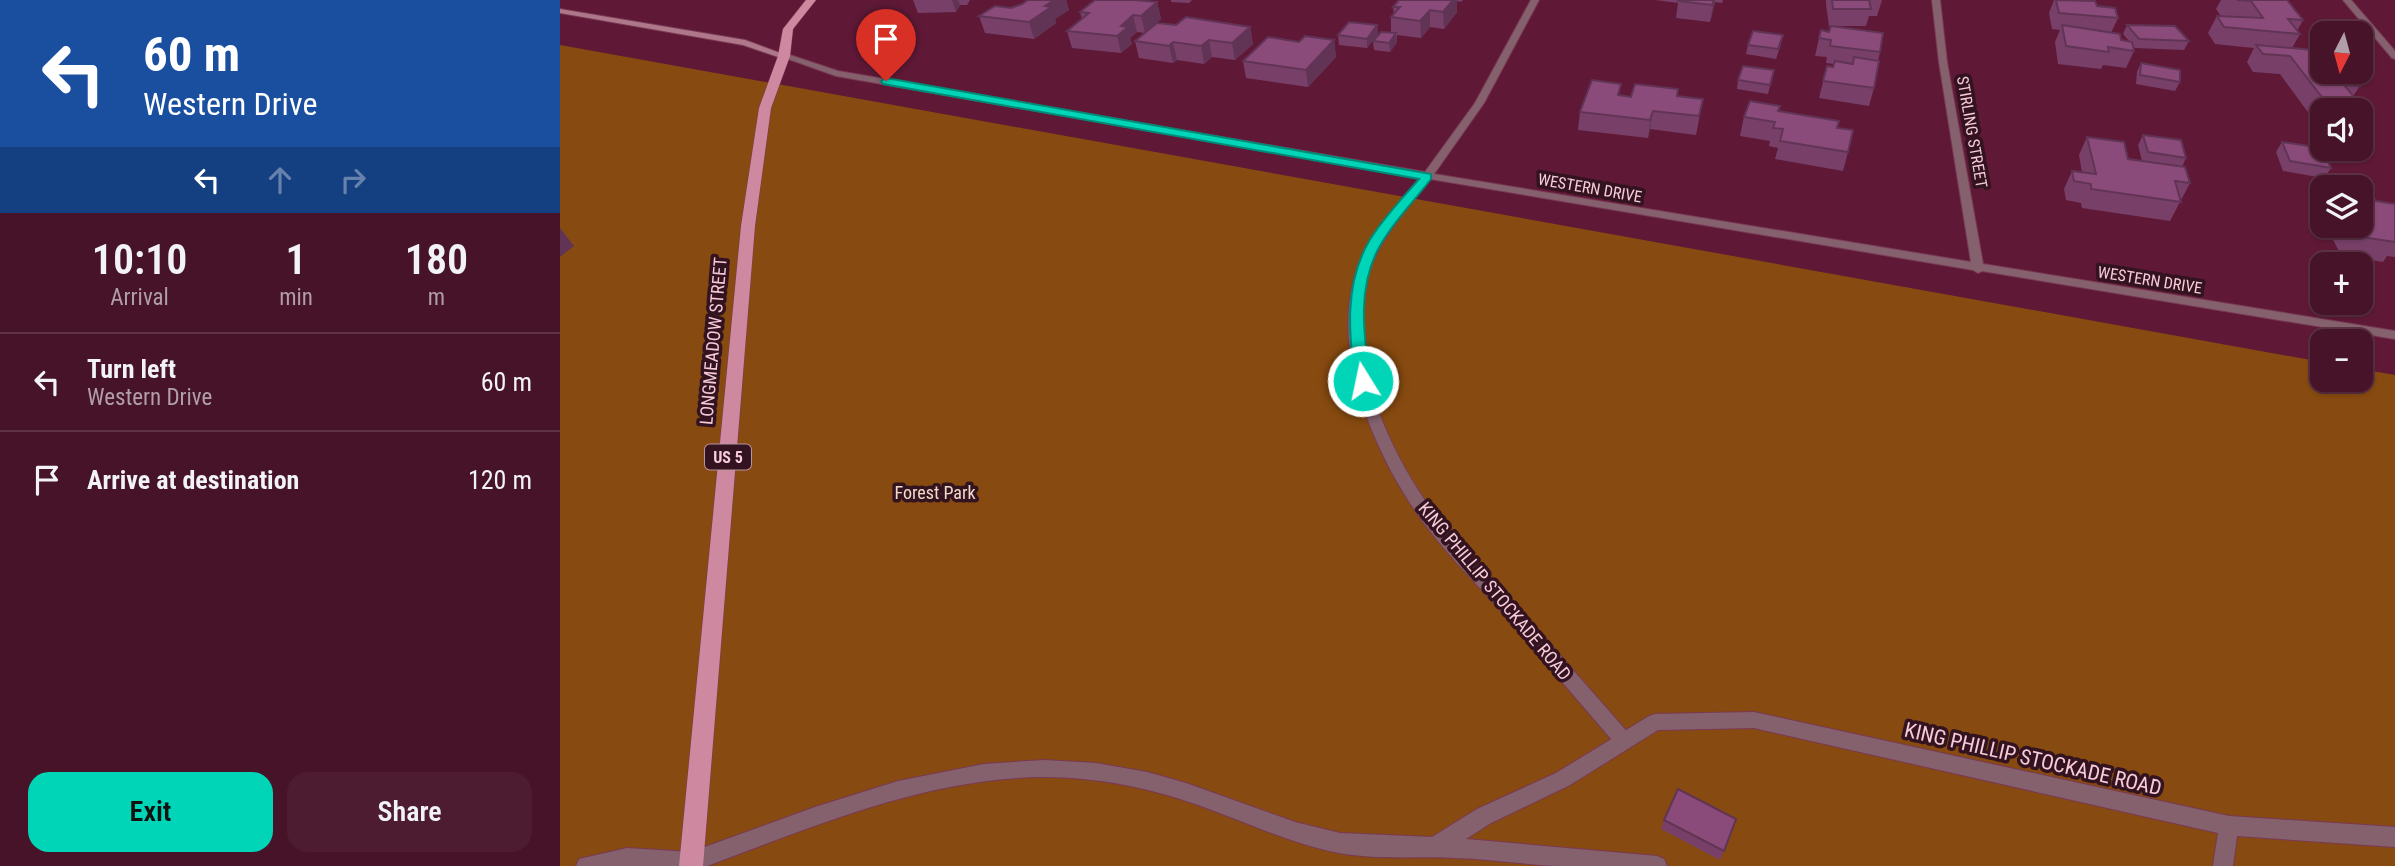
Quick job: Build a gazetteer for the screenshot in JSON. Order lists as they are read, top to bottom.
{
  "streets": {
    "main road": ["LONGMEADOW STREET", "US 5"],
    "street": ["STIRLING STREET", "WESTERN DRIVE", "KING PHILLIP STOCKADE ROAD"]
  },
  "crossings": [
    ["STIRLING STREET", "WESTERN DRIVE"],
    ["WESTERN DRIVE", "LONGMEADOW STREET"],
    ["WESTERN DRIVE", "KING PHILLIP STOCKADE ROAD"],
    ["LONGMEADOW STREET", "KING PHILLIP STOCKADE ROAD"]
  ],
  "parks": ["Forest Park"],
  "north": "bottom",
  "page": {
    "turn": ["60 m", "Western Drive"],
    "map_buttons": ["+", "−"],
    "eta": [
      "10:10",
      "Arrival",
      "1",
      "min",
      "180",
      "m"
    ],
    "list": [
      {
        "name": "Turn left",
        "note": "Western Drive",
        "value": "60 m"
      },
      {
        "name": "Arrive at destination",
        "value": "120 m"
      }
    ],
    "buttons": ["Exit", "Share"]
  }
}
